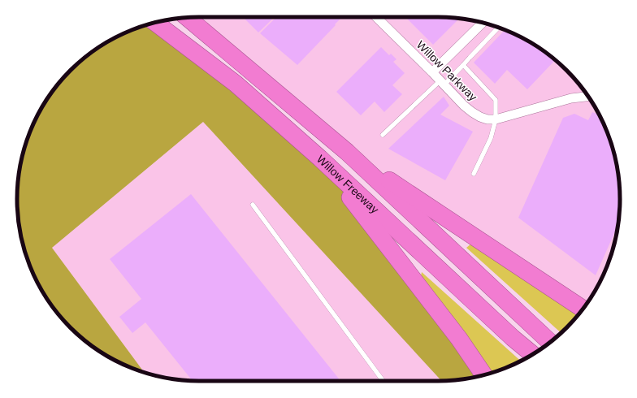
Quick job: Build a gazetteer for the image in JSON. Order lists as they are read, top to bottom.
{
  "streets": {
    "highway": ["Willow Freeway"],
    "street": ["Willow Parkway"]
  }
}
